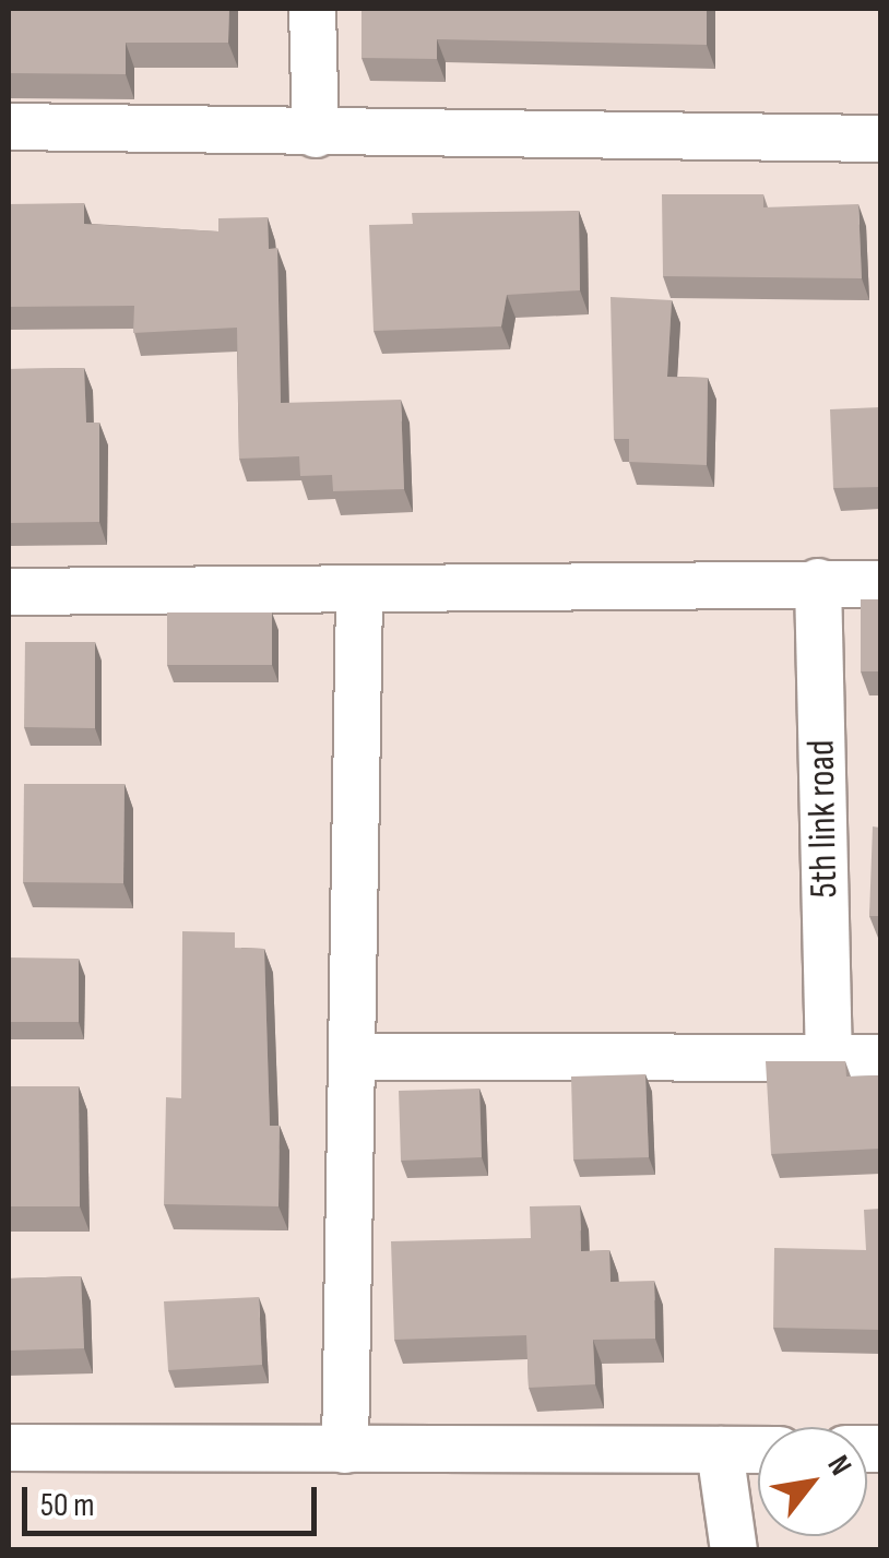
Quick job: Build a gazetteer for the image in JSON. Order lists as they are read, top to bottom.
{
  "streets": {
    "street": ["5th link road"]
  },
  "scale_bar": "50 m",
  "north": "top right"
}
